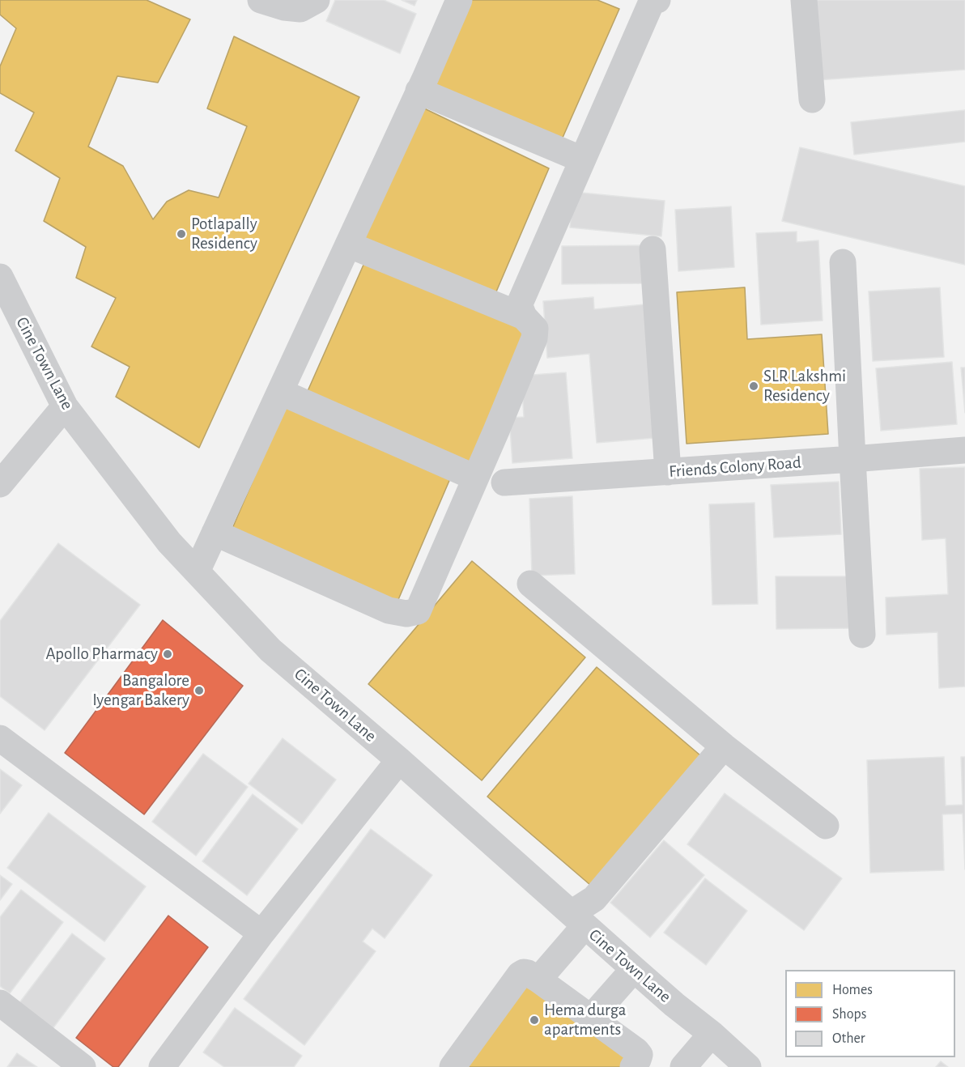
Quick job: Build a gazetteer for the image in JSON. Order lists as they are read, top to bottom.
{
  "streets": {
    "street": ["Cine Town Lane", "Friends Colony Road"]
  },
  "places": [
    "Potlapally Residency",
    "SLR Lakshmi Residency",
    "Apollo Pharmacy",
    "Bangalore Iyengar Bakery",
    "Hema durga apartments"
  ],
  "legend": ["Homes", "Shops", "Other"]
}
